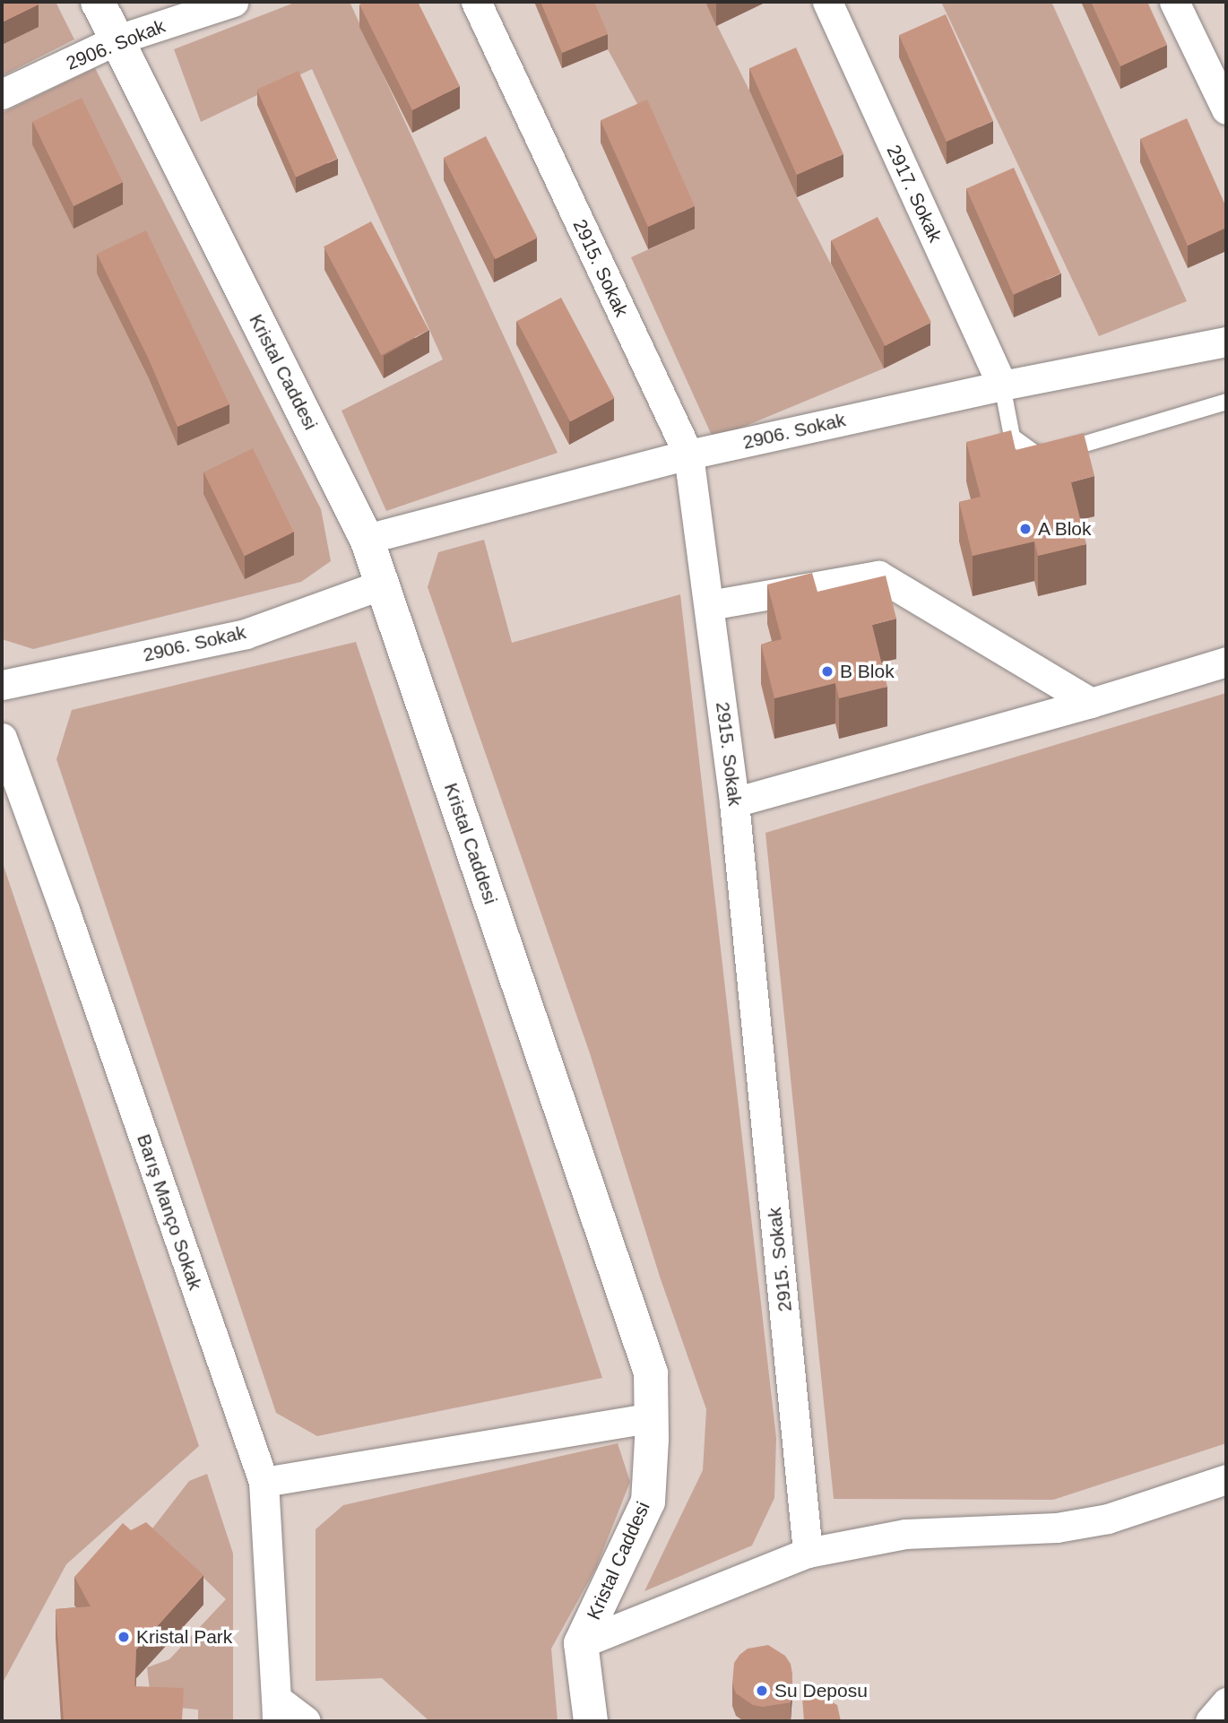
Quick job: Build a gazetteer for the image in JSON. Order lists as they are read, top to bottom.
{
  "streets": {
    "street": [
      "2906. Sokak",
      "2917. Sokak",
      "2915. Sokak",
      "Kristal Caddesi",
      "Barış Manço Sokak"
    ]
  },
  "crossings": [
    ["2906. Sokak", "2917. Sokak"],
    ["2906. Sokak", "2915. Sokak"],
    ["2906. Sokak", "Kristal Caddesi"]
  ],
  "places": [
    "A Blok",
    "B Blok",
    "Kristal Park",
    "Su Deposu"
  ]
}
